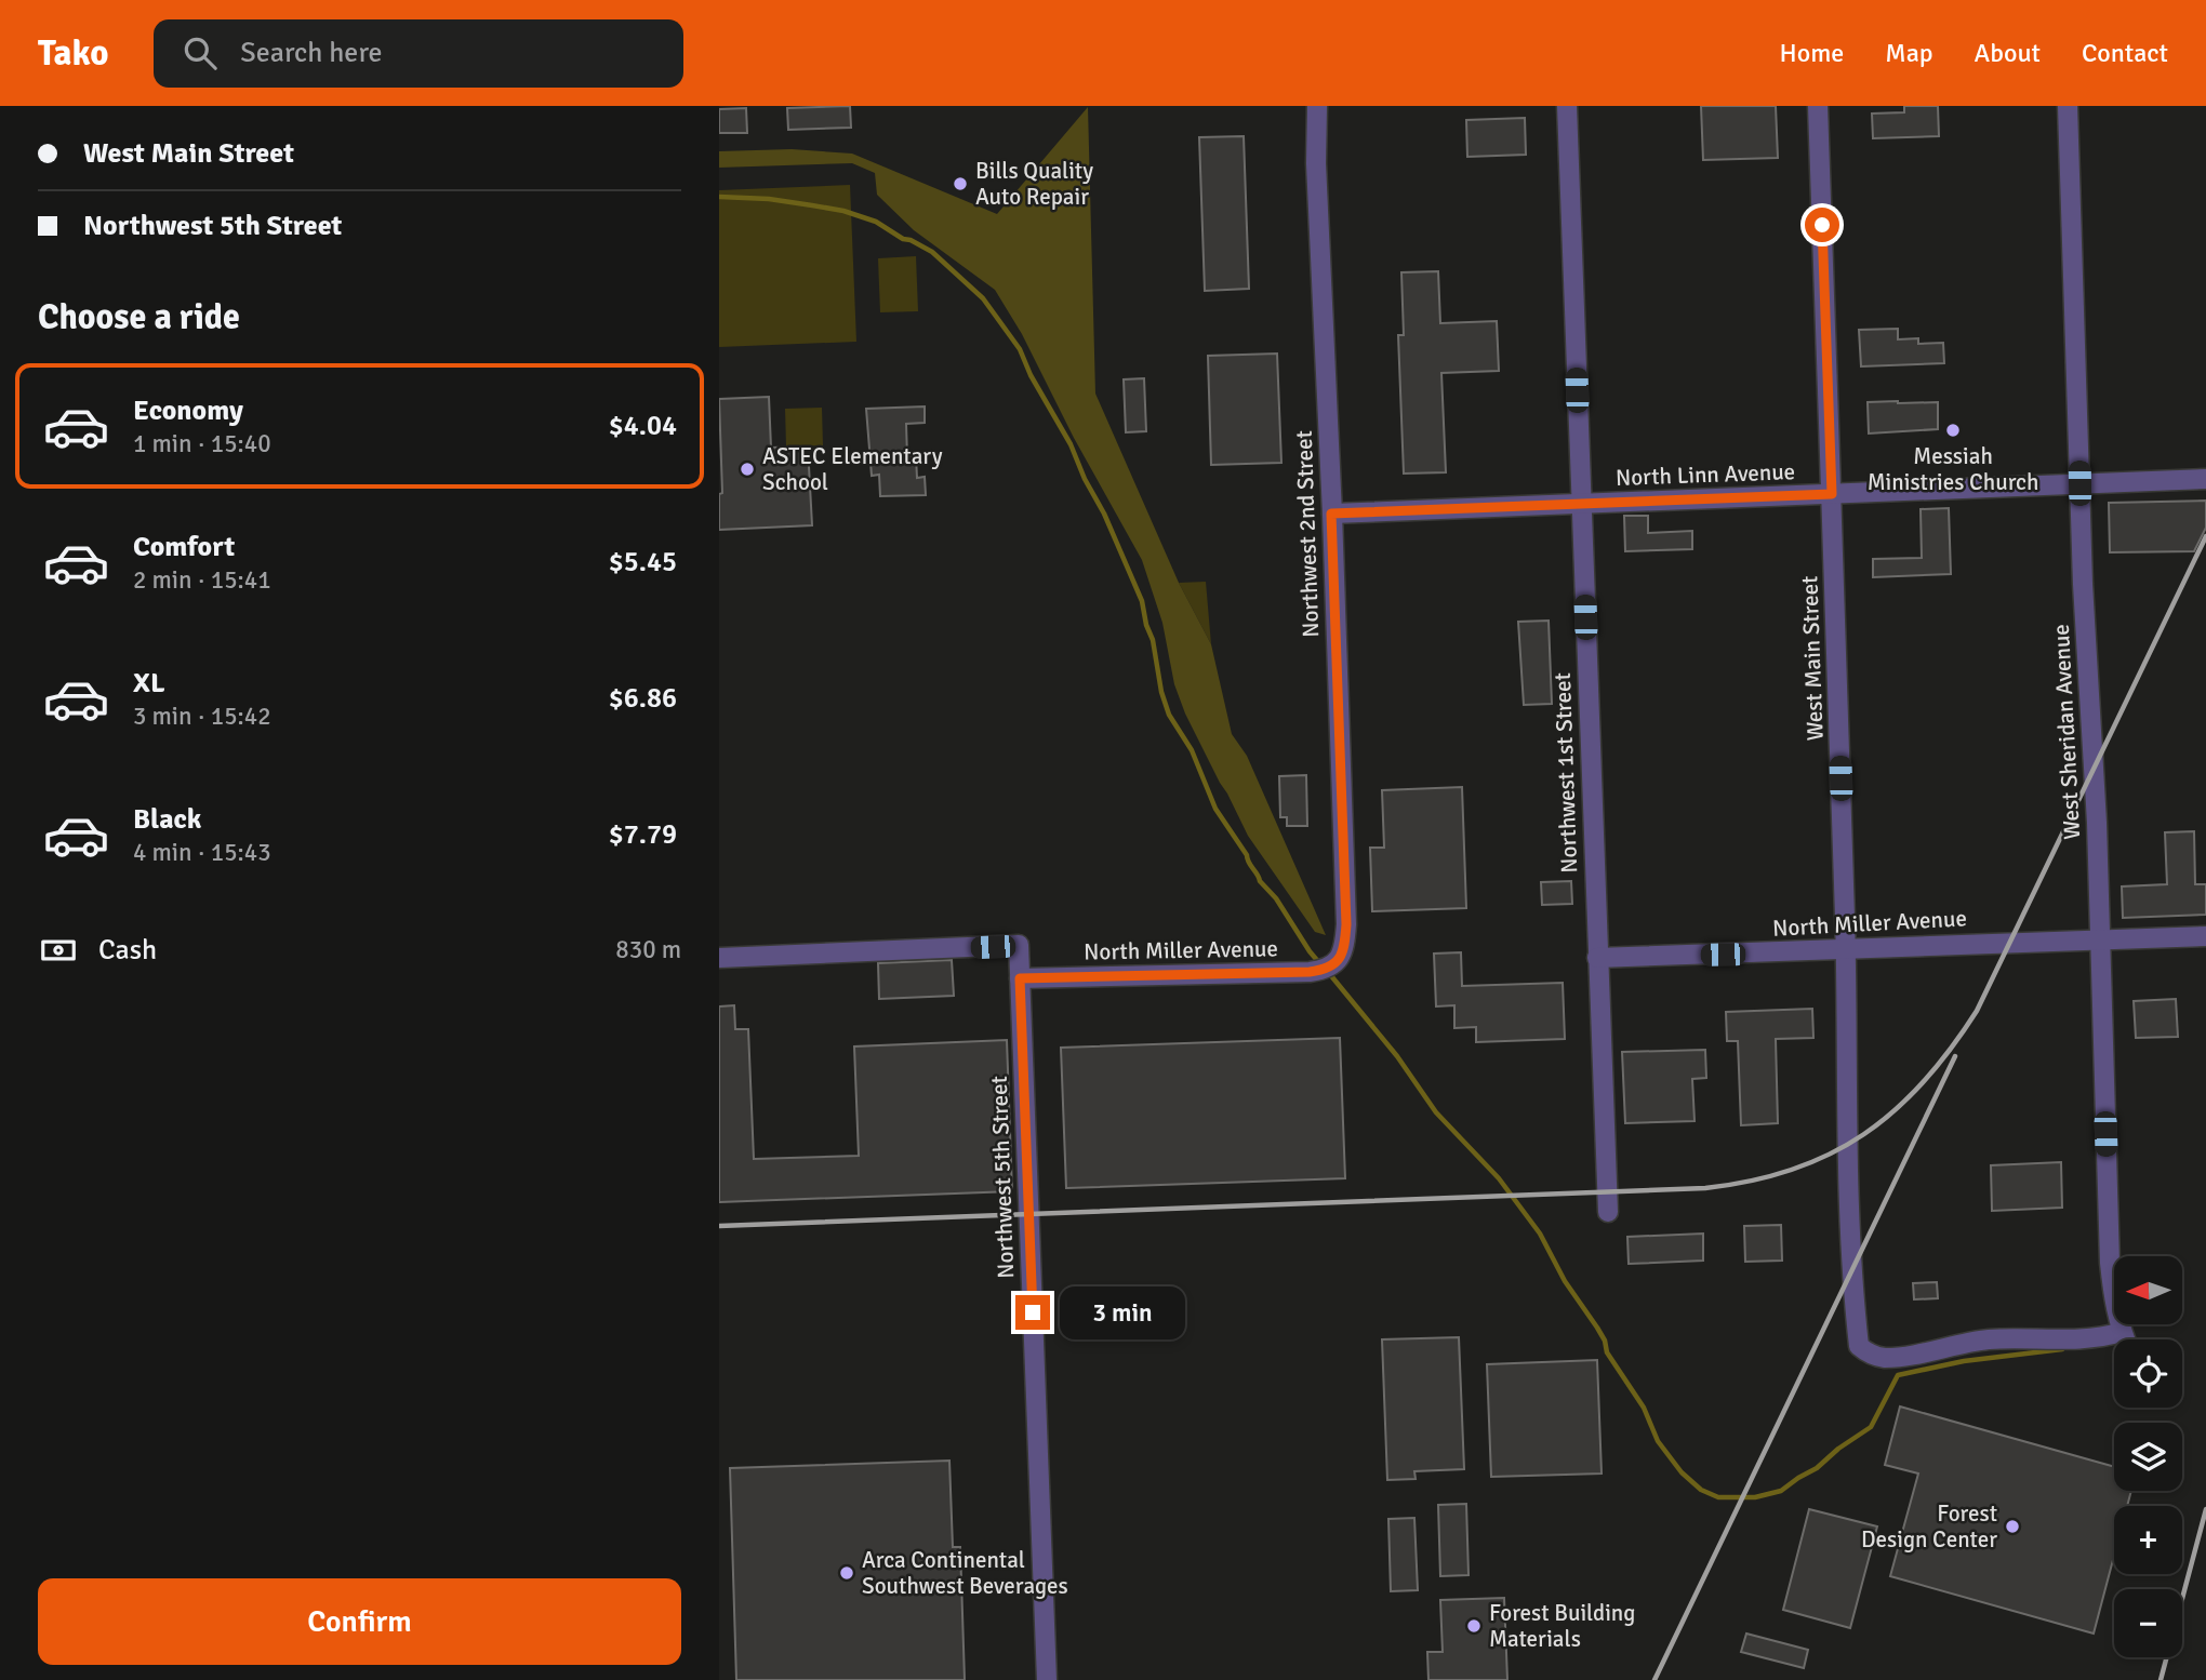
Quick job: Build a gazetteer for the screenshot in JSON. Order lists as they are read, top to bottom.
{
  "streets": {
    "street": [
      "North Linn Avenue",
      "Northwest 2nd Street",
      "West Main Street",
      "West Sheridan Avenue",
      "Northwest 1st Street",
      "North Miller Avenue",
      "Northwest 5th Street"
    ]
  },
  "crossings": [
    ["North Linn Avenue", "Northwest 2nd Street"],
    ["North Linn Avenue", "West Main Street"],
    ["North Linn Avenue", "West Sheridan Avenue"],
    ["North Linn Avenue", "Northwest 1st Street"],
    ["Northwest 2nd Street", "North Miller Avenue"],
    ["West Main Street", "West Sheridan Avenue"],
    ["West Main Street", "North Miller Avenue"],
    ["West Sheridan Avenue", "North Miller Avenue"],
    ["Northwest 1st Street", "North Miller Avenue"],
    ["North Miller Avenue", "Northwest 5th Street"]
  ],
  "places": [
    "Bills Quality Auto Repair",
    "Messiah Ministries Church",
    "ASTEC Elementary School",
    "Forest Design Center",
    "Arca Continental Southwest Beverages",
    "Forest Building Materials"
  ],
  "north": "left",
  "page": {
    "header": "Tako",
    "search": "Search here",
    "nav": [
      "Home",
      "Map",
      "About",
      "Contact"
    ],
    "banner": ["West Main Street", "Northwest 5th Street"],
    "heading": "Choose a ride",
    "list": [
      {
        "name": "Economy",
        "note": "1 min · 15:40",
        "value": "$4.04"
      },
      {
        "name": "Comfort",
        "note": "2 min · 15:41",
        "value": "$5.45"
      },
      {
        "name": "XL",
        "note": "3 min · 15:42",
        "value": "$6.86"
      },
      {
        "name": "Black",
        "note": "4 min · 15:43",
        "value": "$7.79"
      }
    ],
    "pay": ["Cash", "830 m"],
    "map_buttons": ["+", "−"],
    "bubble": "3 min",
    "buttons": "Confirm"
  }
}
